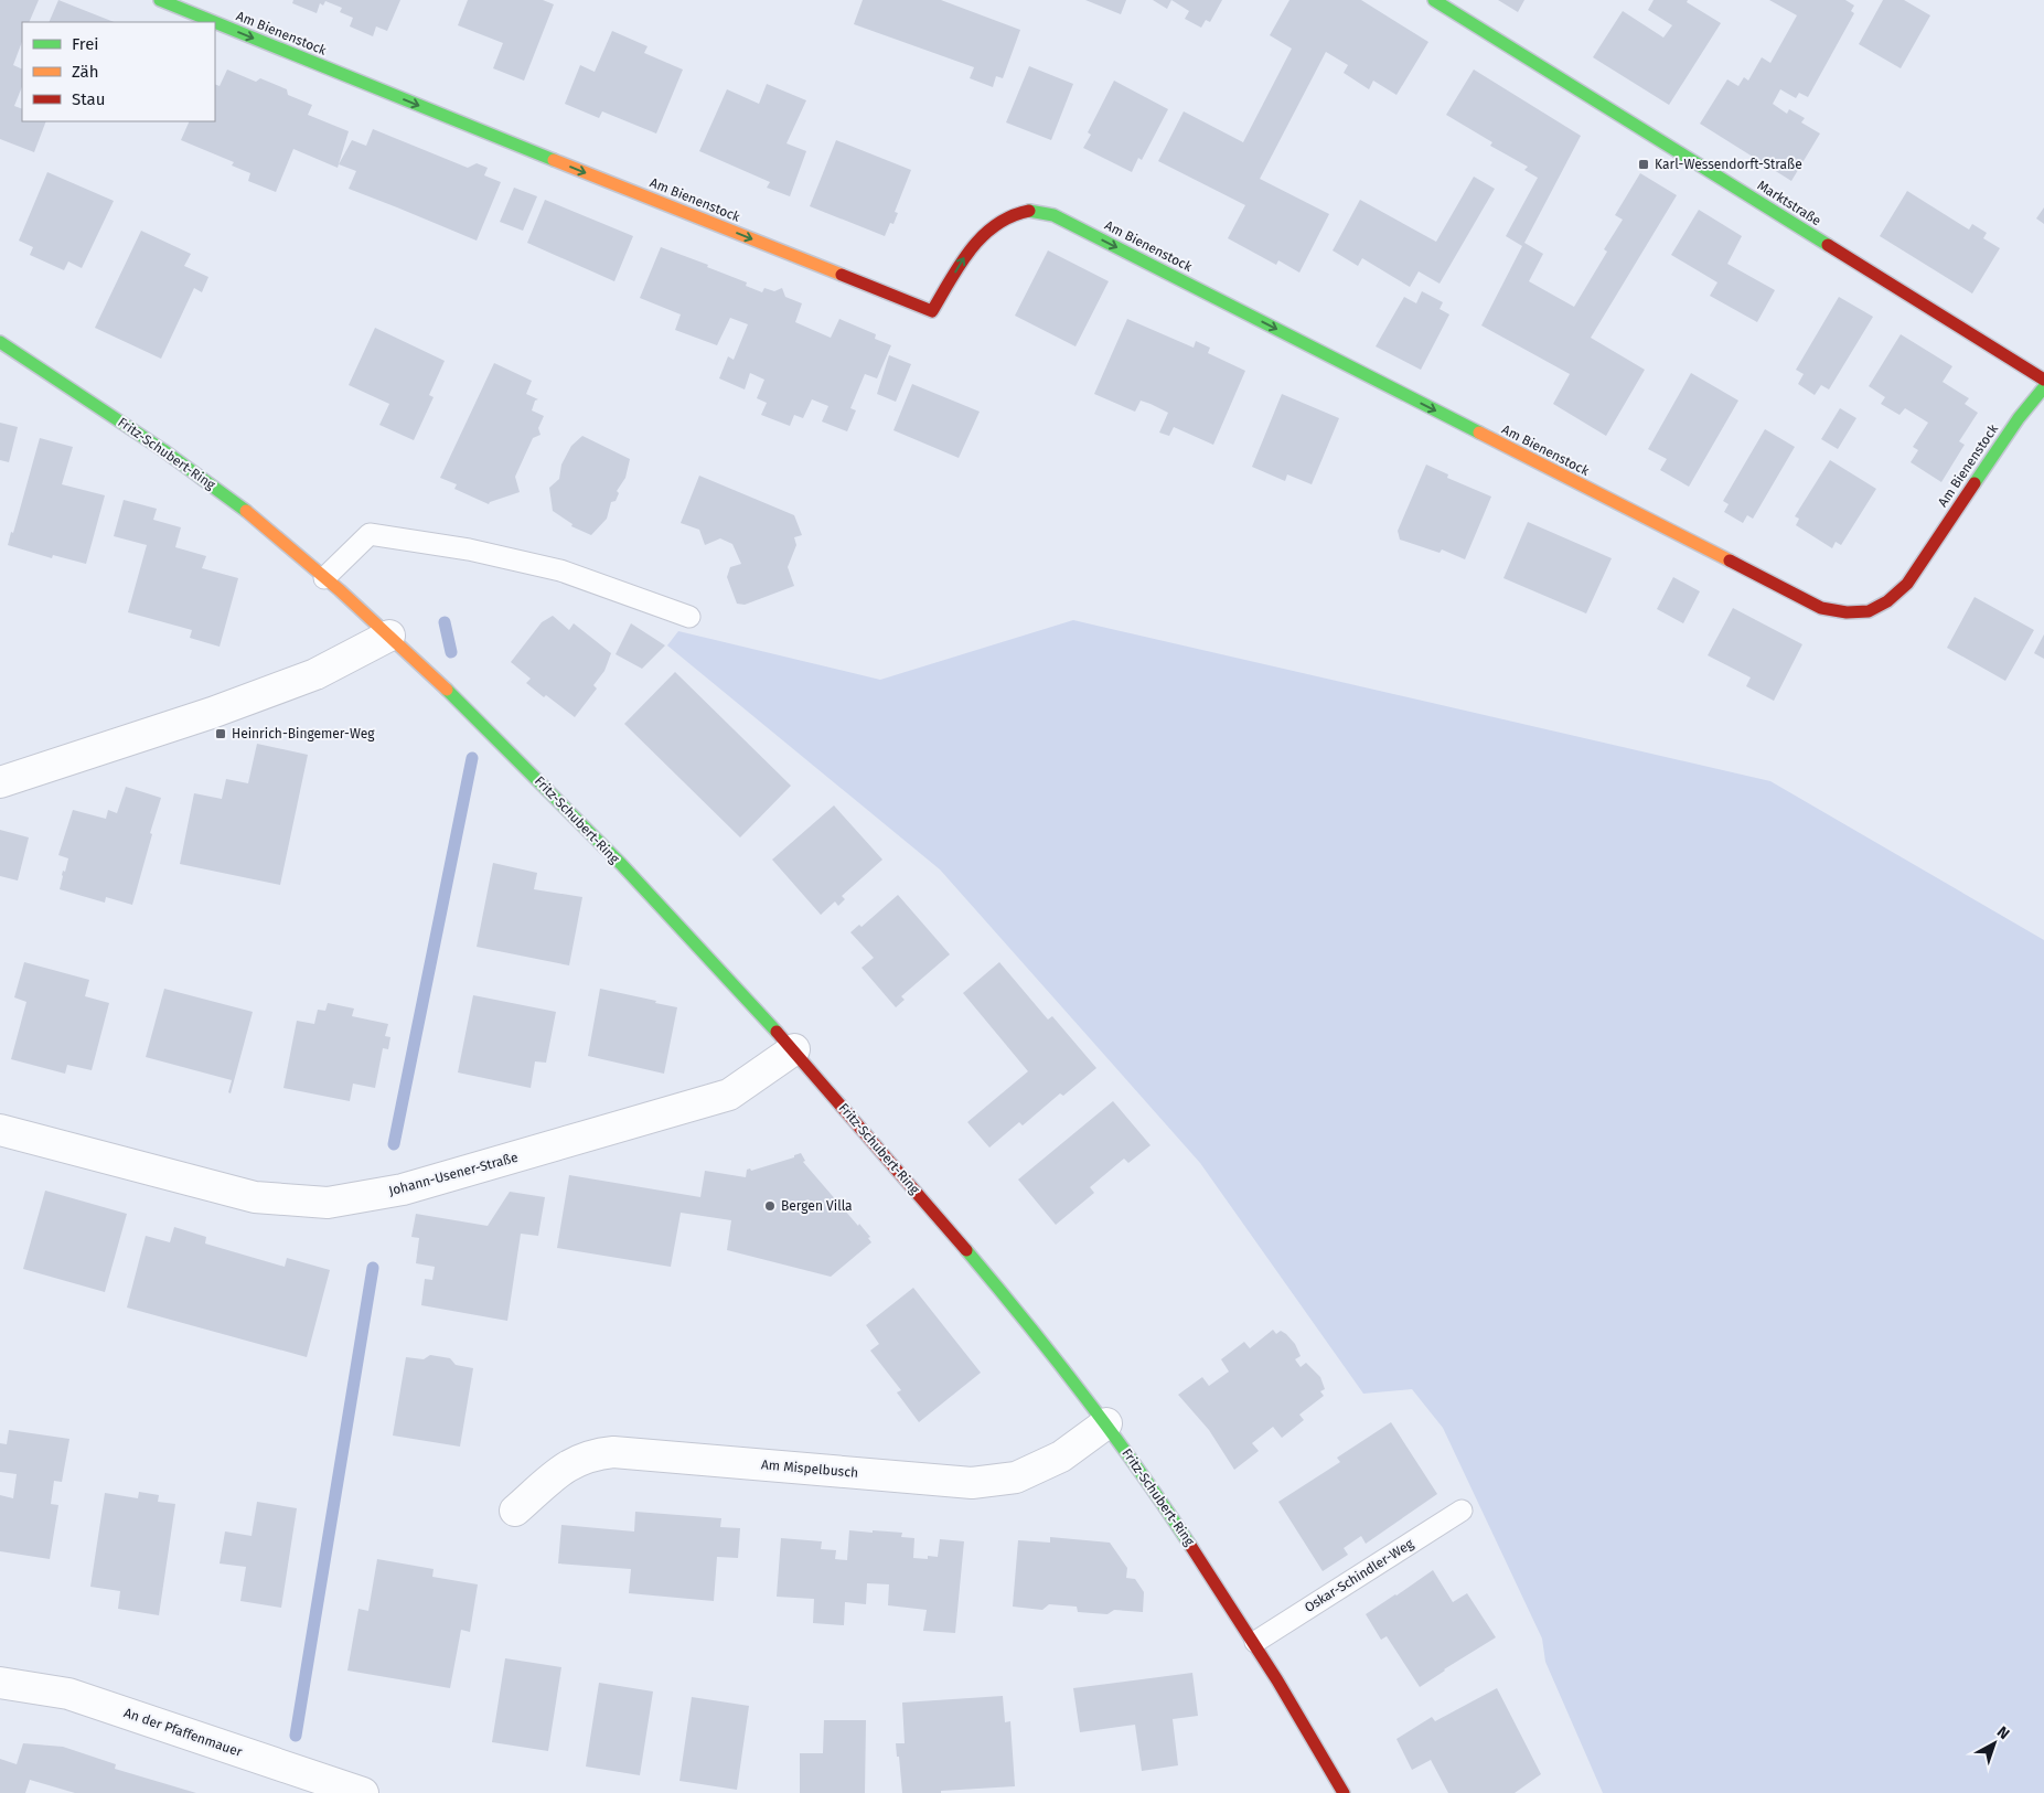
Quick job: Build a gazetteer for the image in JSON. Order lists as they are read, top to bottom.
{
  "streets": {
    "street": [
      "Am Bienenstock",
      "Marktstraße",
      "Fritz-Schubert-Ring",
      "Johann-Usener-Straße",
      "Am Mispelbusch",
      "An der Pfaffenmauer"
    ],
    "lane": ["Oskar-Schindler-Weg"]
  },
  "crossings": [
    ["Fritz-Schubert-Ring", "Johann-Usener-Straße"],
    ["Fritz-Schubert-Ring", "Am Mispelbusch"],
    ["Fritz-Schubert-Ring", "Oskar-Schindler-Weg"]
  ],
  "one_way": ["Am Bienenstock"],
  "places": {
    "transit": ["Karl-Wessendorft-Straße", "Heinrich-Bingemer-Weg"],
    "other": ["Bergen Villa"]
  },
  "legend": ["Frei", "Zäh", "Stau"],
  "north": "top right"
}
